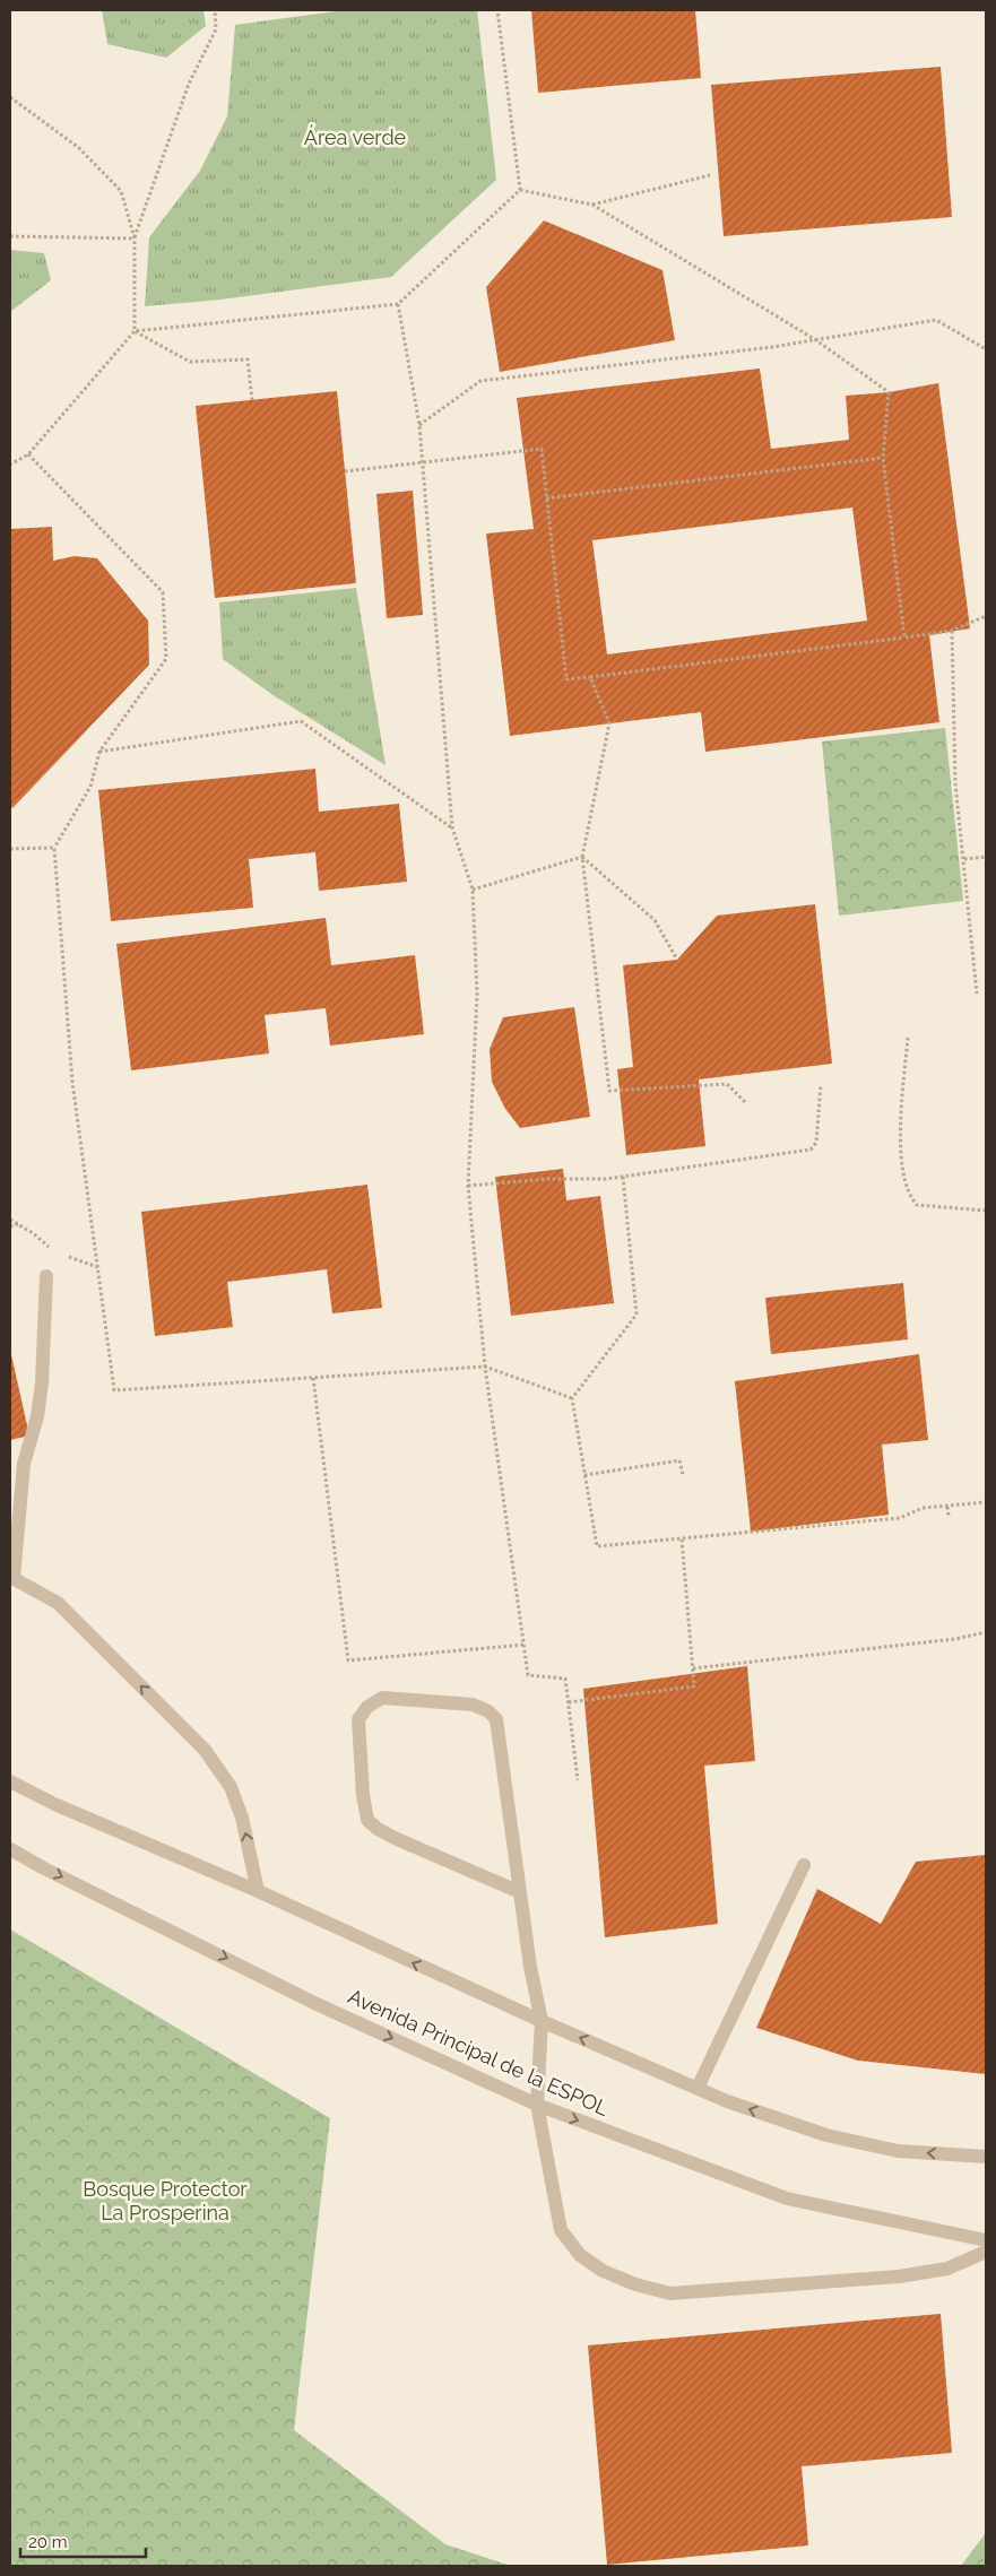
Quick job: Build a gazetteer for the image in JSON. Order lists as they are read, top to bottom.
{
  "streets": {
    "street": ["Avenida Principal de la ESPOL"]
  },
  "parks": ["Área verde", "Bosque Protector La Prosperina"],
  "scale_bar": "20 m"
}
